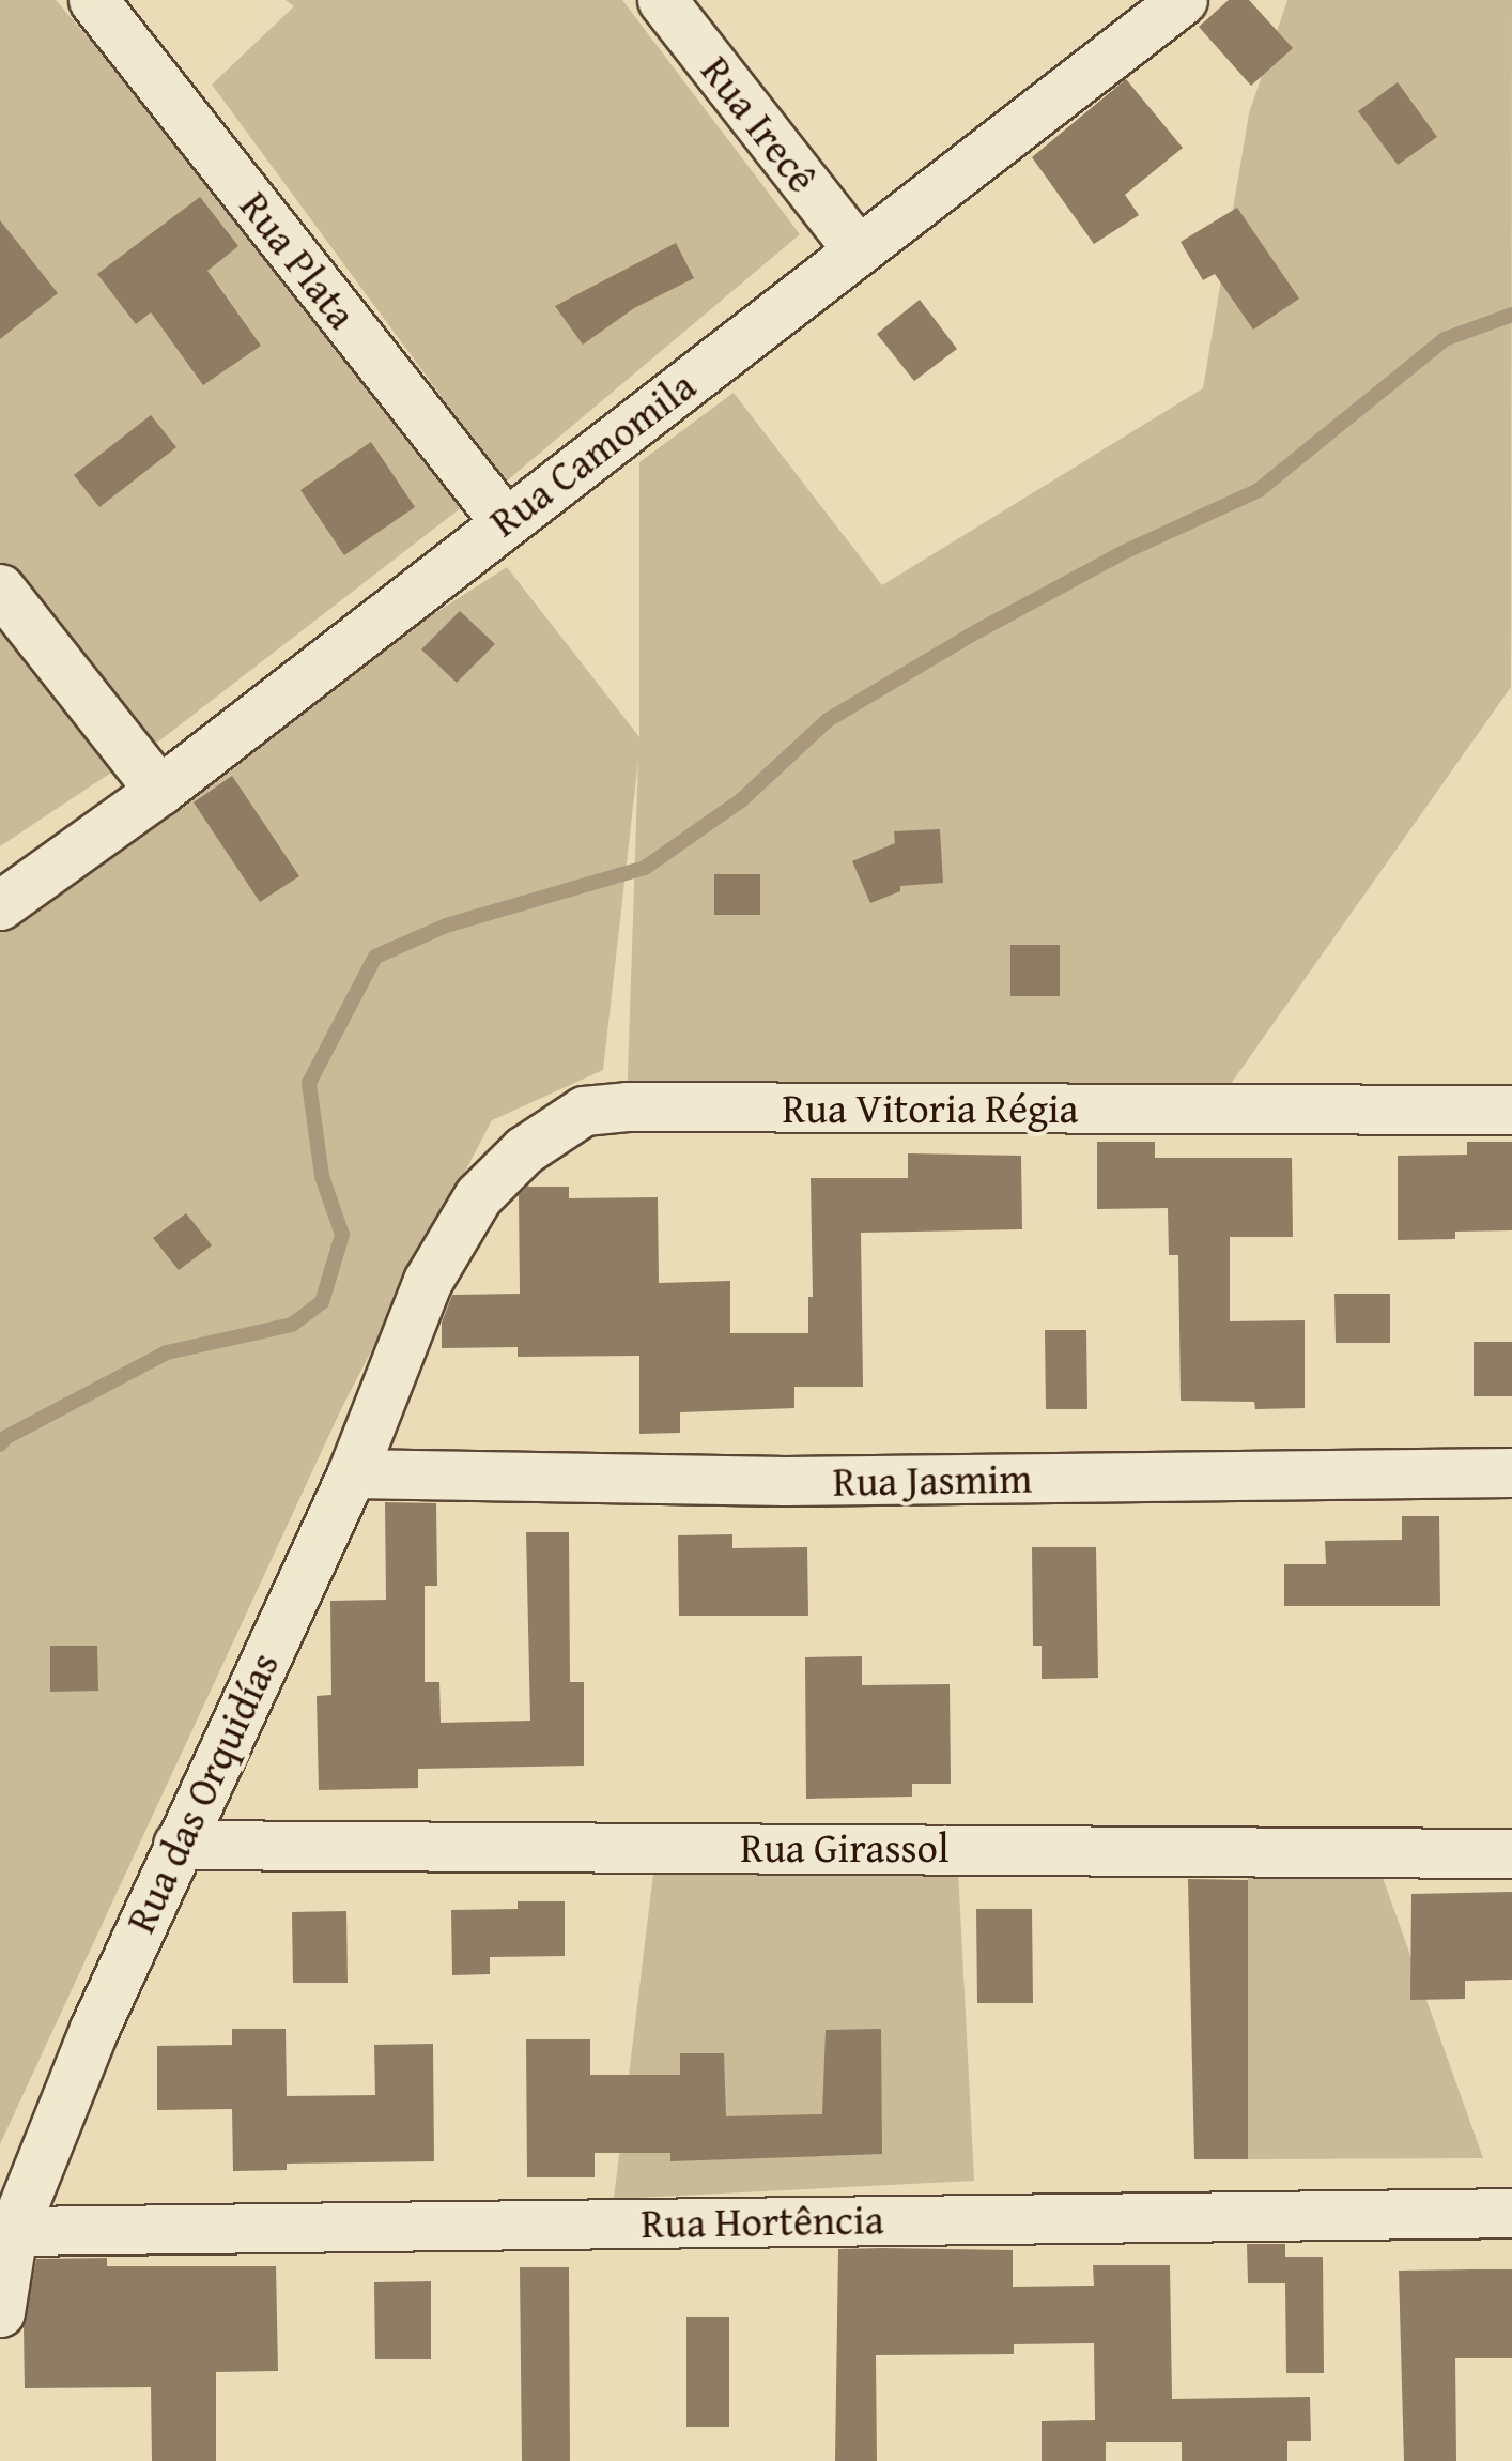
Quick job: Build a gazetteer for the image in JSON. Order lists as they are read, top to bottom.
{
  "streets": {
    "street": [
      "Rua Irecê",
      "Rua Plata",
      "Rua Camomila",
      "Rua Vitoria Régia",
      "Rua Jasmim",
      "Rua das Orquidías",
      "Rua Girassol",
      "Rua Hortência"
    ]
  },
  "crossings": [
    ["Rua Irecê", "Rua Camomila"],
    ["Rua Plata", "Rua Camomila"],
    ["Rua Vitoria Régia", "Rua das Orquidías"],
    ["Rua Jasmim", "Rua das Orquidías"],
    ["Rua das Orquidías", "Rua Girassol"],
    ["Rua das Orquidías", "Rua Hortência"]
  ]
}
